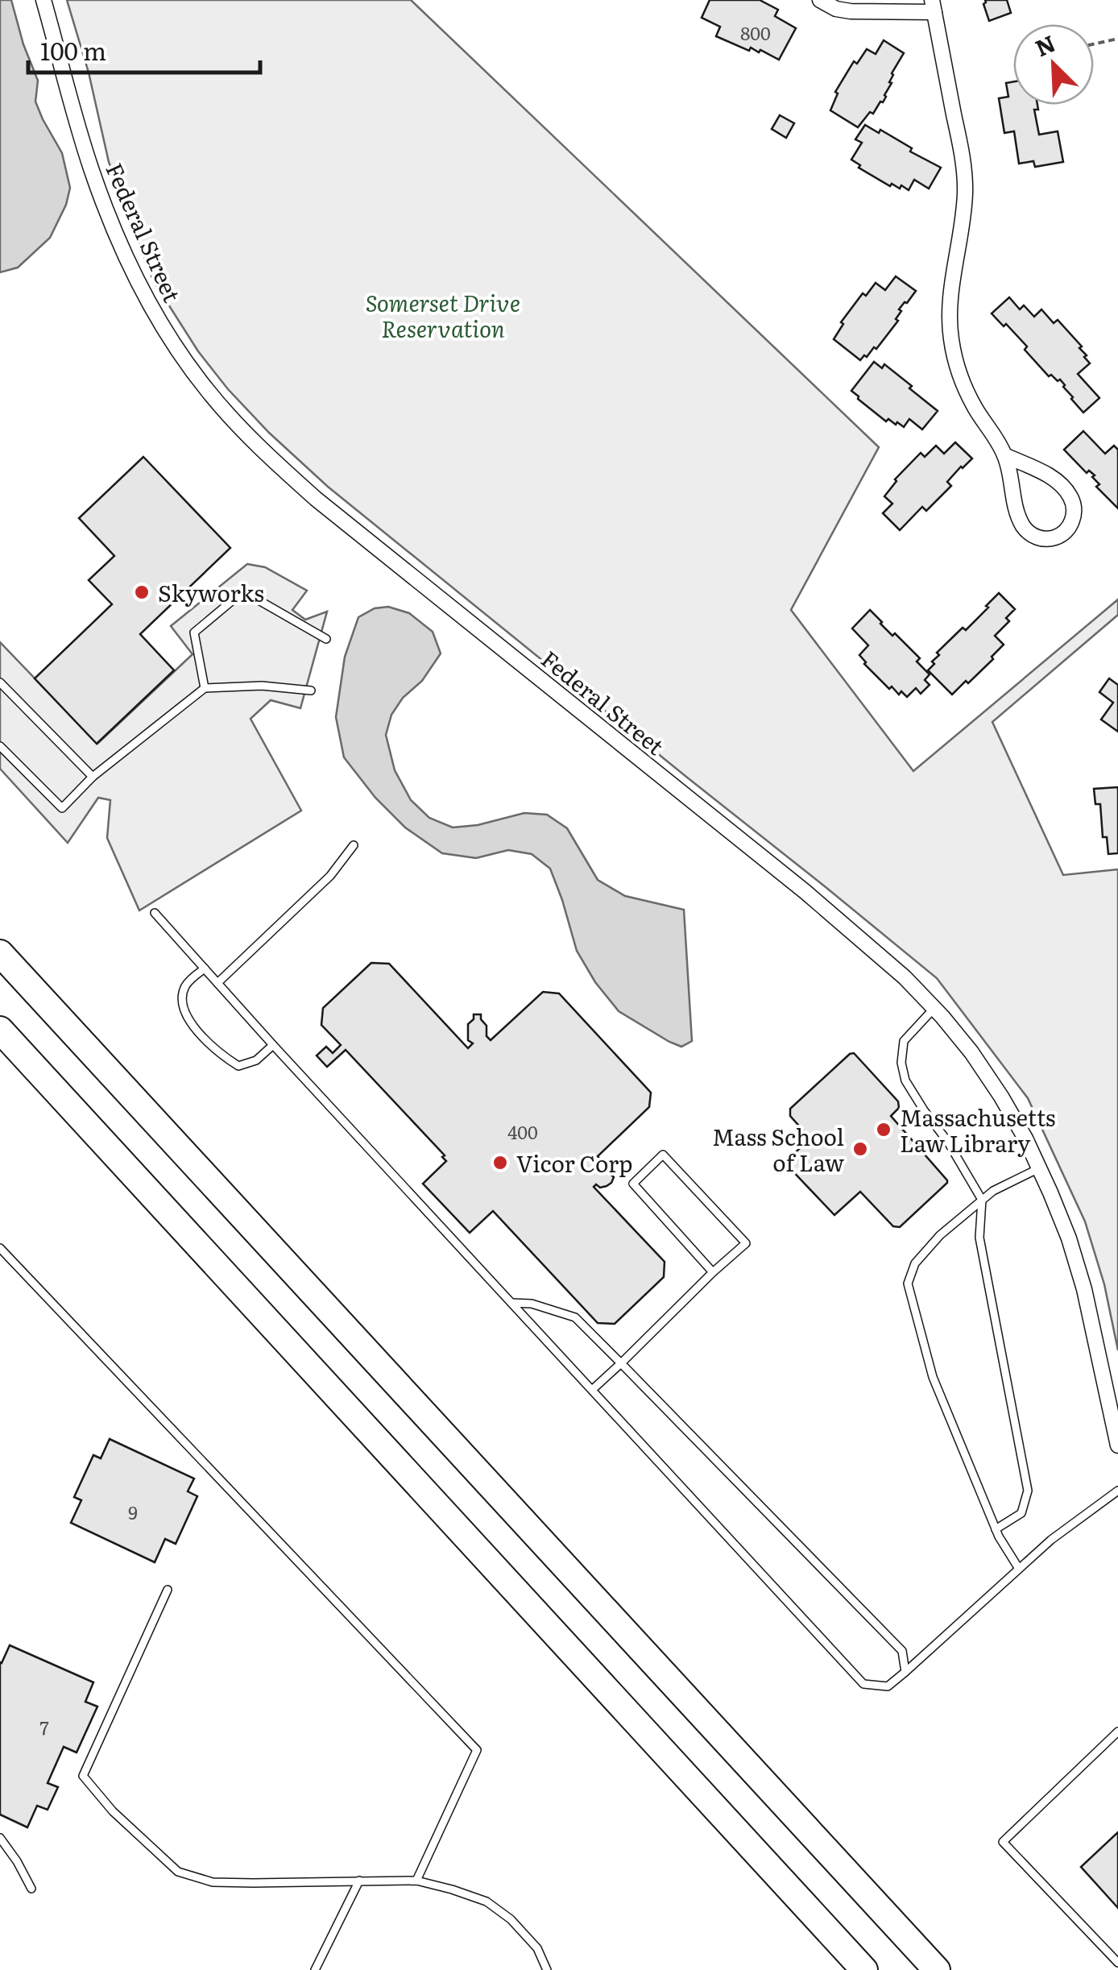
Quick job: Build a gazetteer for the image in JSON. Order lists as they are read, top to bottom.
{
  "streets": {
    "street": ["Federal Street"]
  },
  "parks": ["Somerset Drive Reservation"],
  "places": [
    "Skyworks",
    "Massachusetts Law Library",
    "Mass School of Law",
    "Vicor Corp"
  ],
  "house_numbers": [
    "800",
    "400",
    "9",
    "7"
  ],
  "scale_bar": "100 m",
  "north": "top left"
}
